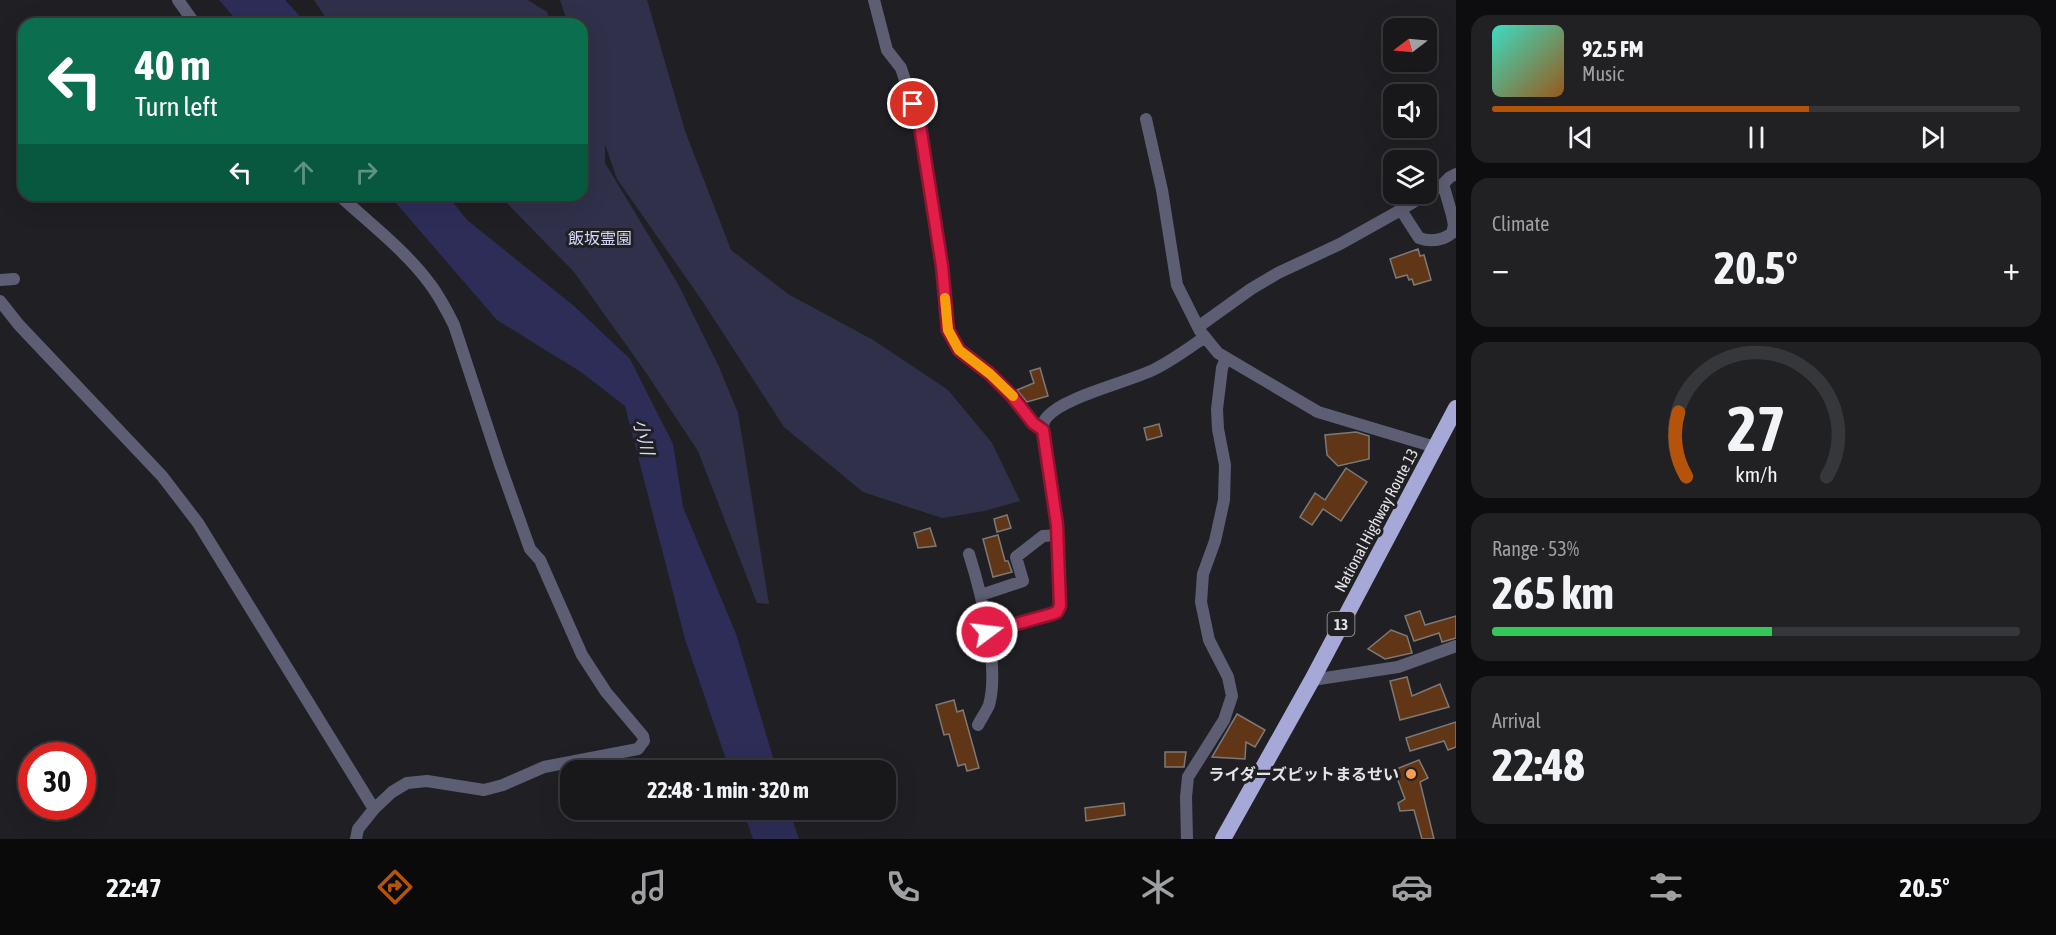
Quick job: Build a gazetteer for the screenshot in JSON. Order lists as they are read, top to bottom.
{
  "streets": {
    "highway": ["National Highway Route 13", "13"]
  },
  "water": ["小川"],
  "parks": ["飯坂霊園"],
  "places": ["ライダーズピットまるせい"],
  "north": "left",
  "page": {
    "turn": ["40 m", "Turn left"],
    "song": ["92.5 FM", "Music"],
    "tile": [
      "Climate",
      ["Range · 53%", "265 km"],
      ["Arrival", "22:48"]
    ],
    "heat": ["−", "20.5°", "+"],
    "limit": "30",
    "trip": "22:48 · 1 min · 320 m",
    "tabs": ["22:47", "20.5°"],
    "gauge": ["27", "km/h"]
  }
}
